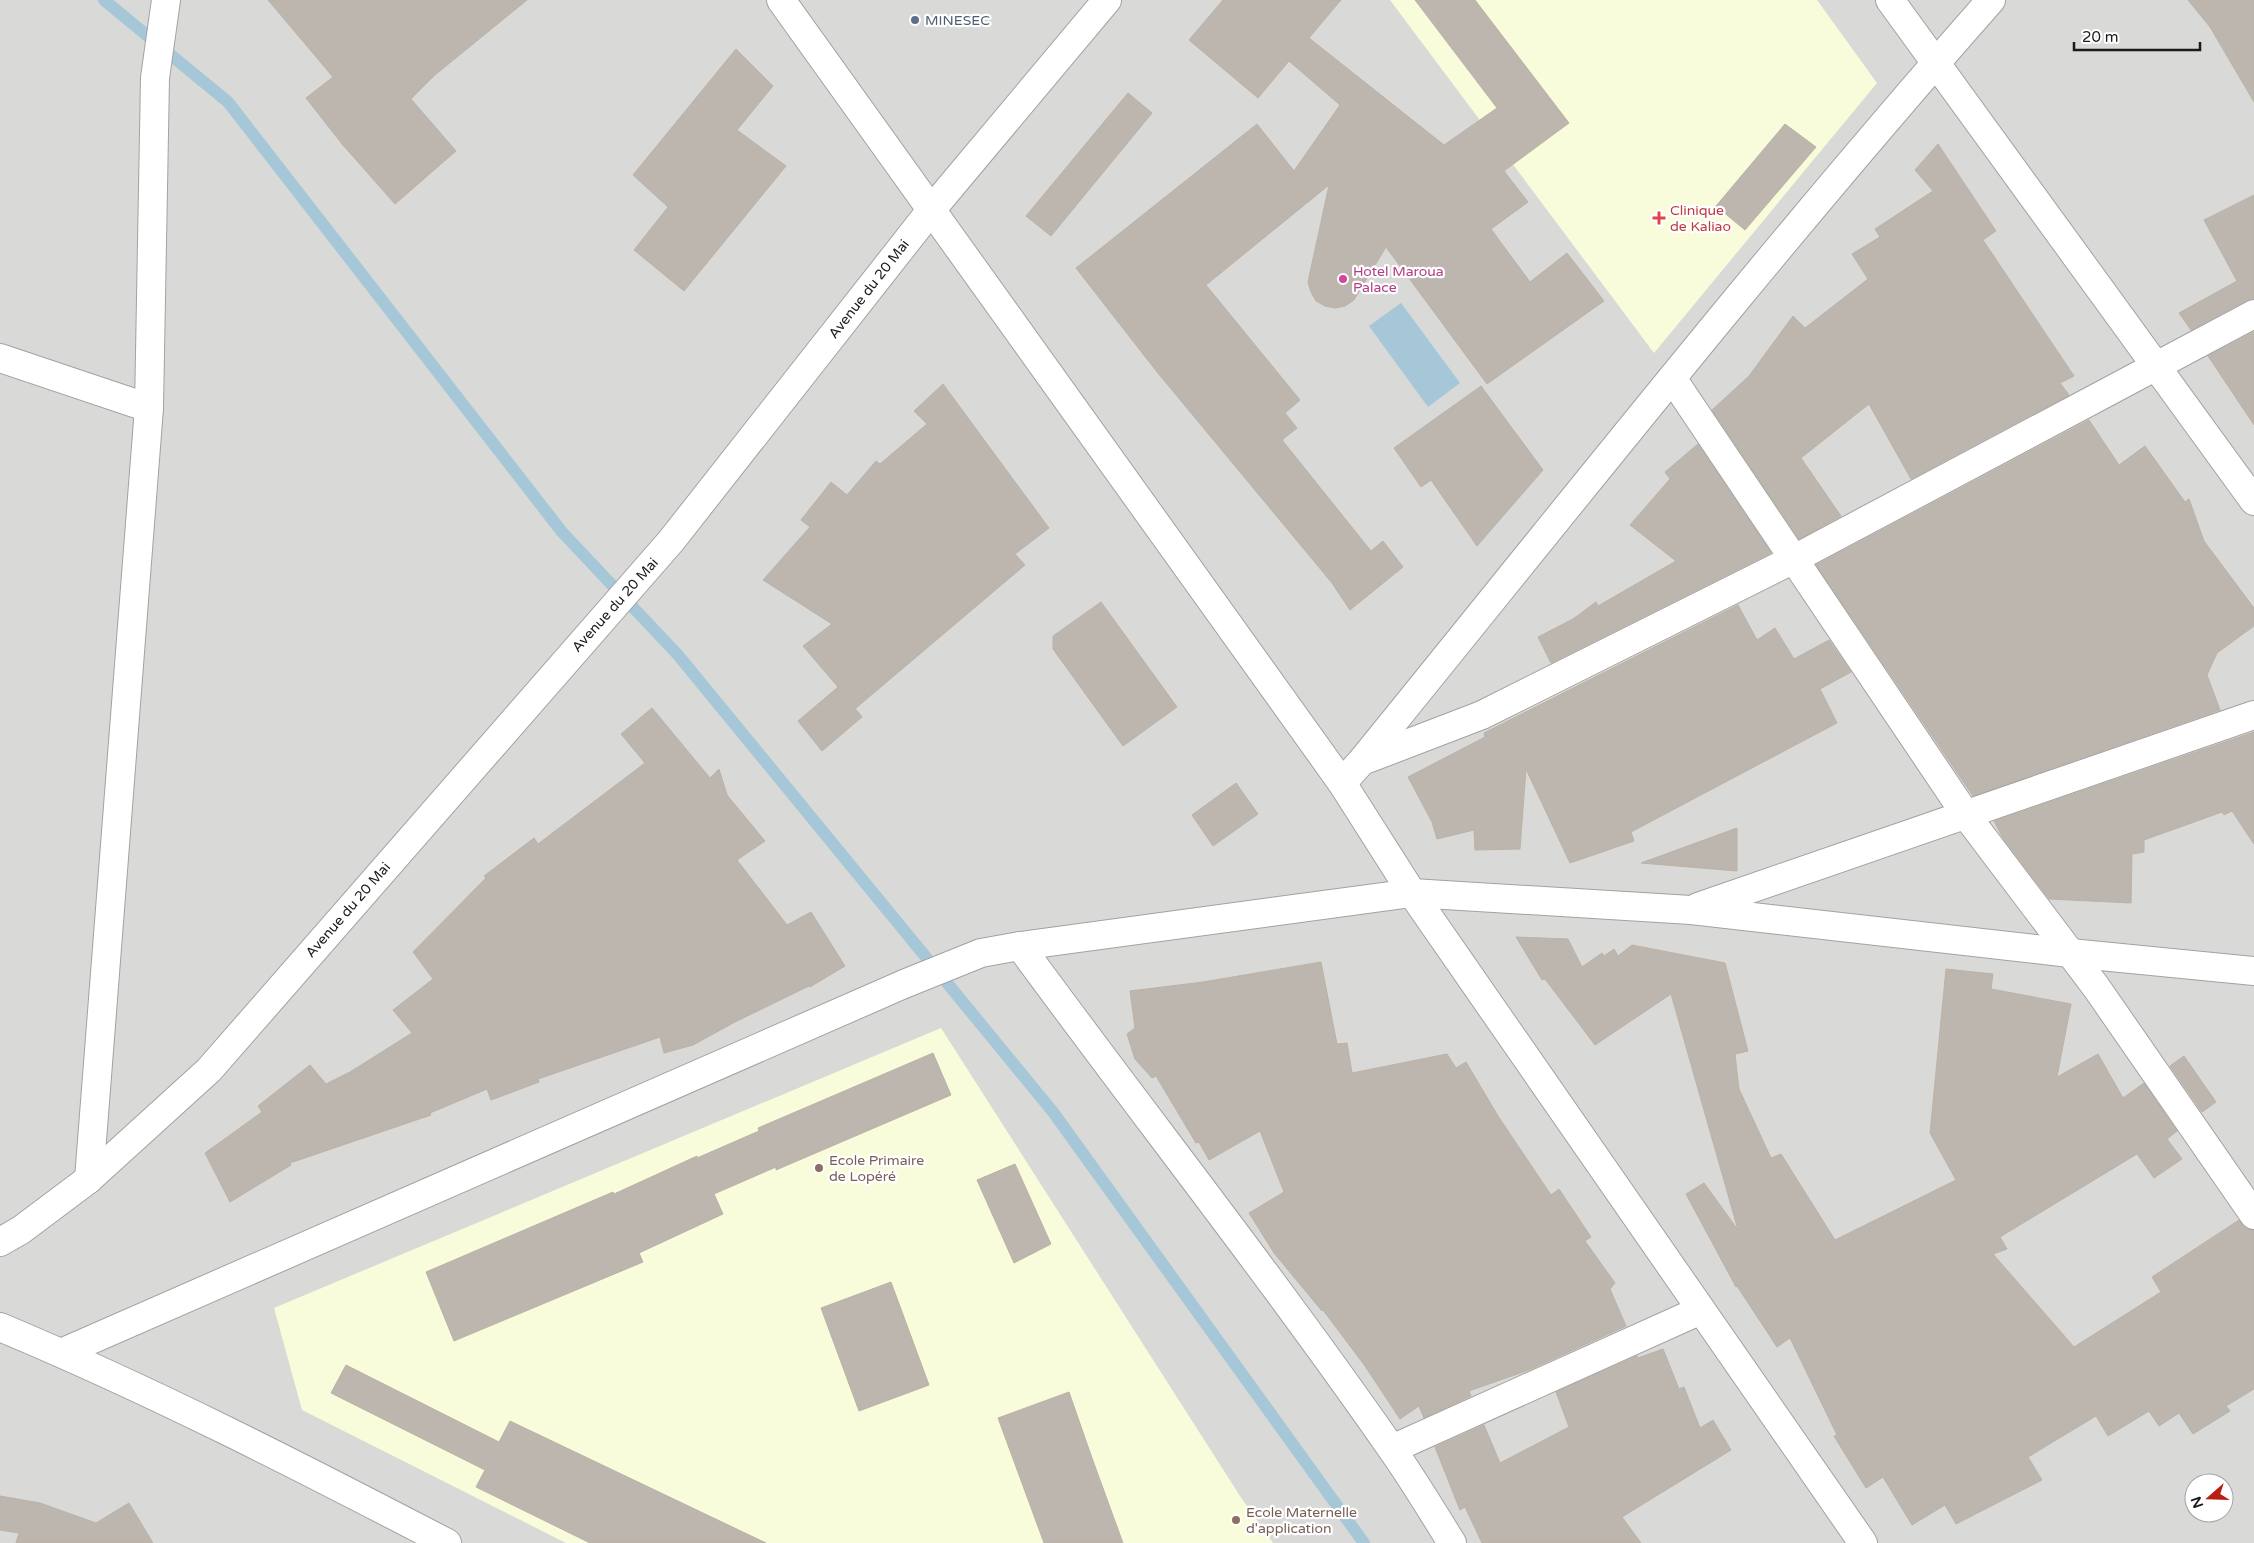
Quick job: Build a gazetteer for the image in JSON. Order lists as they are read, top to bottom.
{
  "streets": {
    "street": ["Avenue du 20 Mai"]
  },
  "places": {
    "other": [
      "MINESEC",
      "Hotel Maroua Palace",
      "Ecole Primaire de Lopéré",
      "Ecole Maternelle d'application"
    ],
    "health": ["Clinique de Kaliao"]
  },
  "scale_bar": "20 m",
  "north": "left"
}
